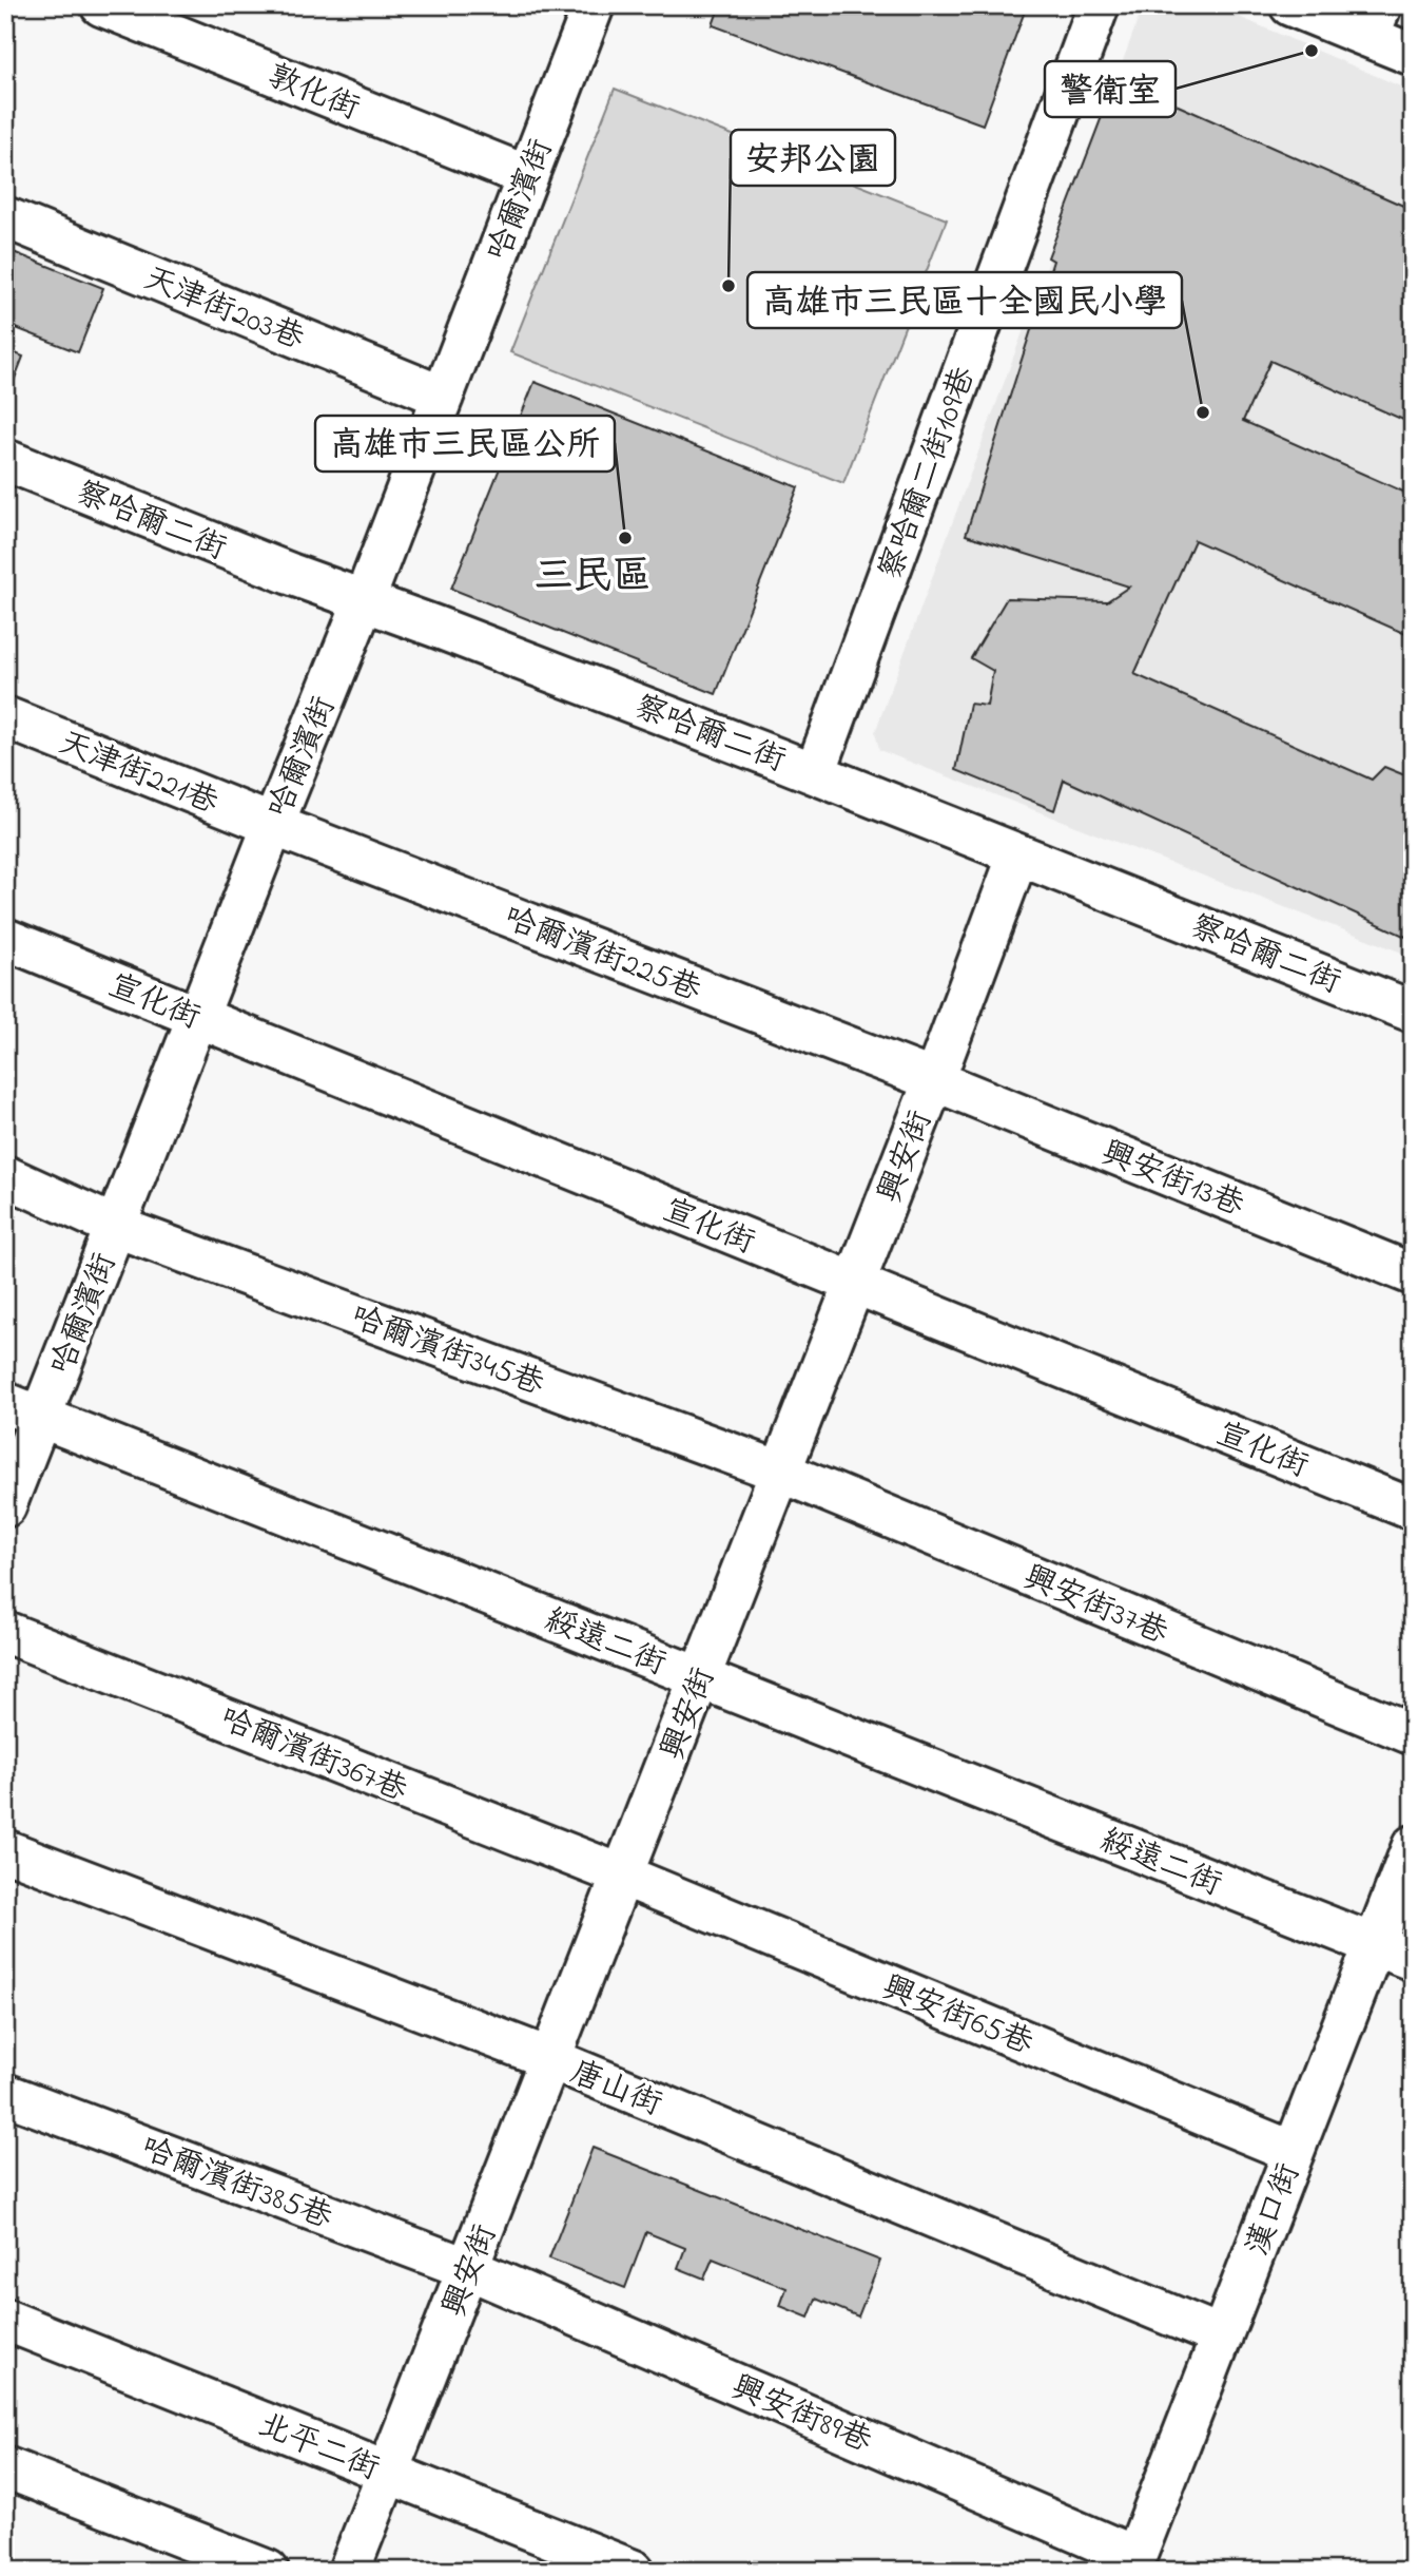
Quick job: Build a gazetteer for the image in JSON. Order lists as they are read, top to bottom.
{
  "streets": {
    "street": [
      "敦化街",
      "哈爾濱街",
      "天津街203巷",
      "察哈爾二街109巷",
      "察哈爾二街",
      "天津街221巷",
      "哈爾濱街225巷",
      "宣化街",
      "興安街",
      "興安街13巷",
      "哈爾濱街345巷",
      "興安街37巷",
      "綏遠二街",
      "哈爾濱街367巷",
      "興安街65巷",
      "唐山街",
      "哈爾濱街385巷",
      "漢口街",
      "興安街89巷",
      "北平二街"
    ]
  },
  "crossings": [
    ["敦化街", "哈爾濱街"],
    ["哈爾濱街", "天津街203巷"],
    ["哈爾濱街", "察哈爾二街"],
    ["哈爾濱街", "天津街221巷"],
    ["哈爾濱街", "哈爾濱街225巷"],
    ["哈爾濱街", "宣化街"],
    ["哈爾濱街", "哈爾濱街345巷"],
    ["哈爾濱街", "綏遠二街"],
    ["察哈爾二街109巷", "察哈爾二街"],
    ["察哈爾二街", "興安街"],
    ["天津街221巷", "哈爾濱街225巷"],
    ["哈爾濱街225巷", "興安街"],
    ["哈爾濱街225巷", "興安街13巷"],
    ["宣化街", "興安街"],
    ["興安街", "興安街13巷"],
    ["興安街", "哈爾濱街345巷"],
    ["興安街", "興安街37巷"],
    ["興安街", "綏遠二街"],
    ["興安街", "哈爾濱街367巷"],
    ["興安街", "興安街65巷"],
    ["興安街", "唐山街"],
    ["興安街", "哈爾濱街385巷"],
    ["興安街", "興安街89巷"],
    ["興安街", "北平二街"],
    ["哈爾濱街345巷", "興安街37巷"],
    ["綏遠二街", "漢口街"],
    ["哈爾濱街367巷", "興安街65巷"],
    ["興安街65巷", "漢口街"],
    ["唐山街", "漢口街"],
    ["哈爾濱街385巷", "興安街89巷"],
    ["漢口街", "興安街89巷"]
  ],
  "districts": ["三民區"],
  "places": [
    "警衛室",
    "安邦公園",
    "高雄市三民區十全國民小學",
    "高雄市三民區公所"
  ]
}
